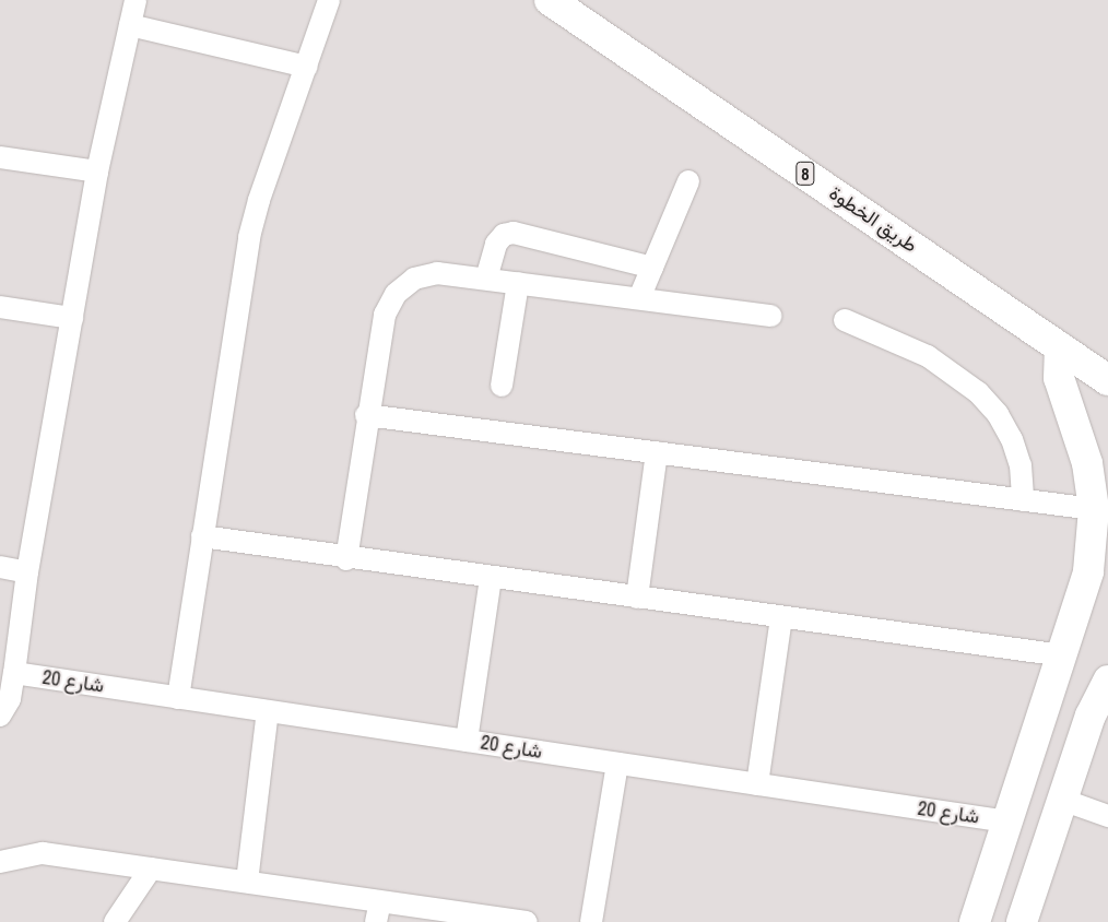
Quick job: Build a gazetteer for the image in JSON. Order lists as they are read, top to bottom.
{
  "streets": {
    "main road": ["8", "طريق الخطوة"],
    "street": ["شارع 20"]
  },
  "crossings": [
    ["8", "طريق الخطوة"]
  ]
}
